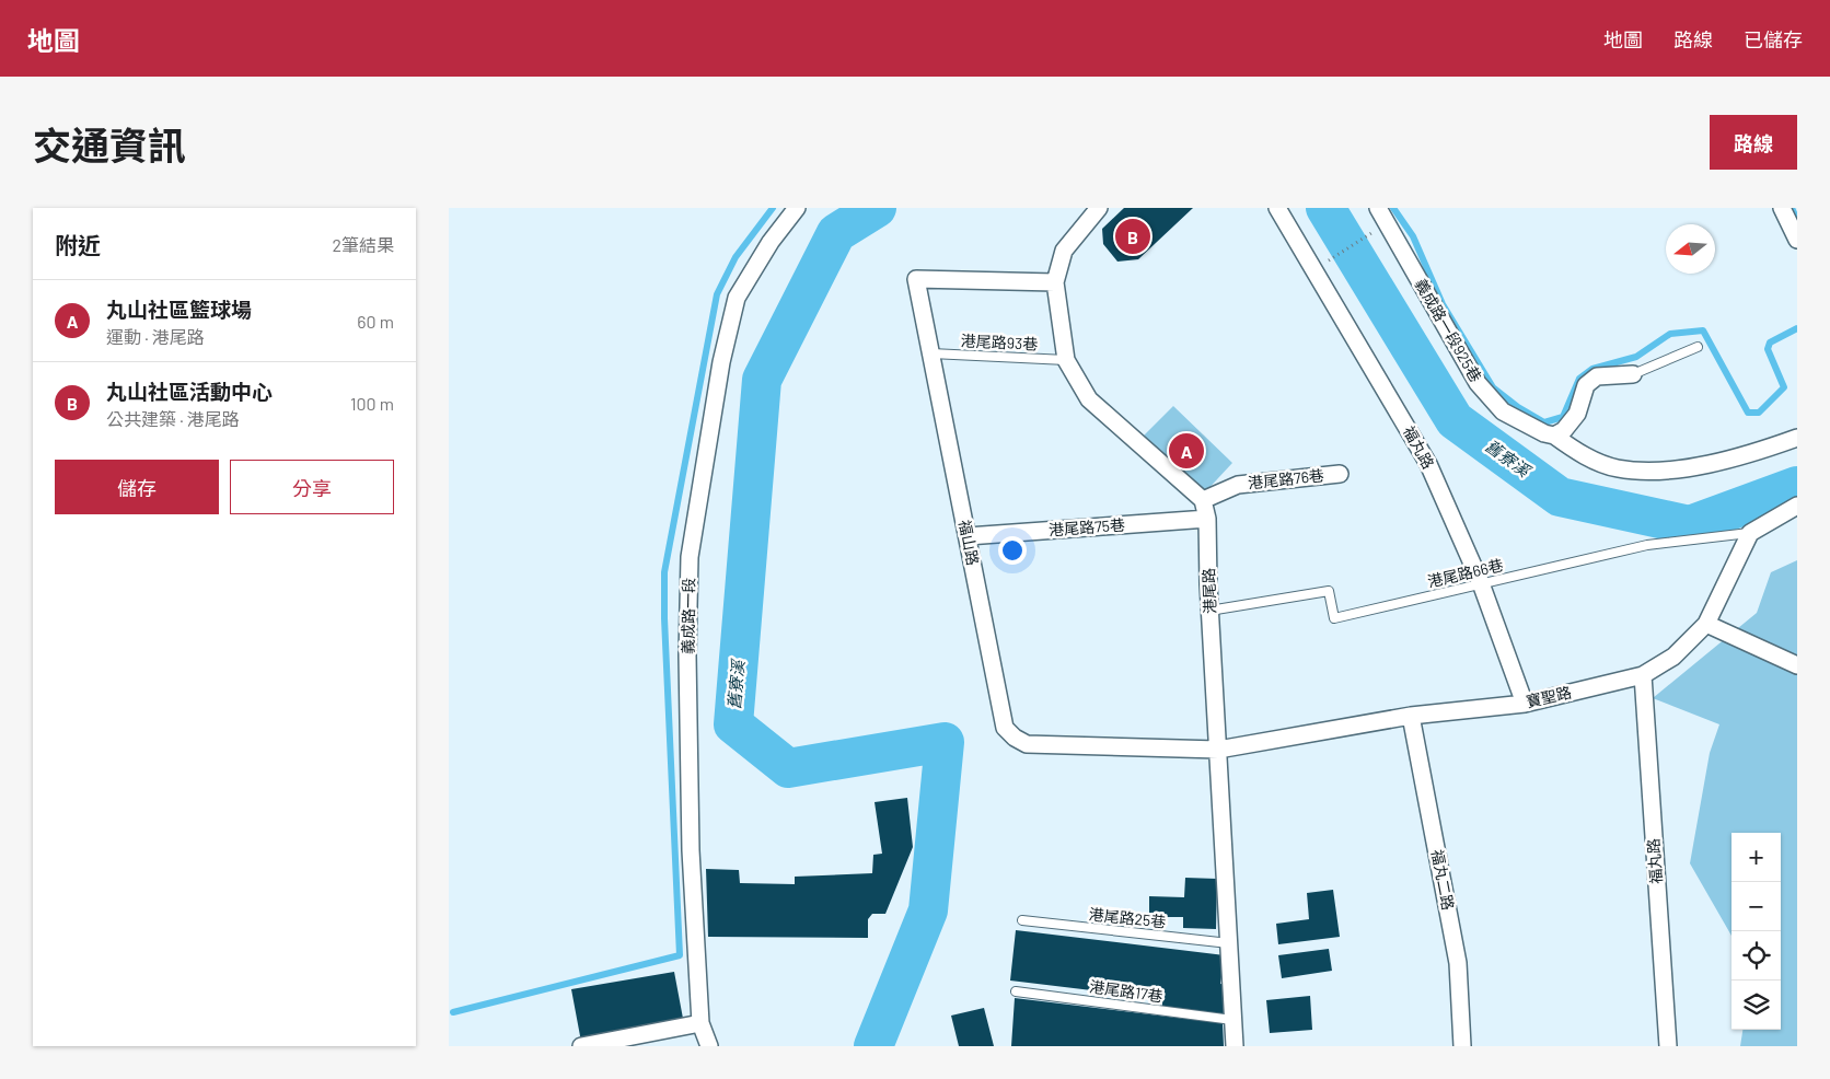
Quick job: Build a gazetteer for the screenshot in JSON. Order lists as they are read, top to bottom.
{
  "streets": {
    "street": [
      "義成路一段925巷",
      "福丸路",
      "港尾路76巷",
      "港尾路75巷",
      "福山路",
      "港尾路",
      "義成路一段",
      "寶聖路",
      "福丸二路"
    ],
    "lane": [
      "港尾路93巷",
      "港尾路66巷",
      "港尾路25巷",
      "港尾路17巷"
    ]
  },
  "crossings": [
    ["港尾路93巷", "福山路"],
    ["福丸路", "港尾路66巷"],
    ["福丸路", "寶聖路"],
    ["港尾路76巷", "港尾路"],
    ["港尾路75巷", "福山路"],
    ["港尾路75巷", "港尾路"],
    ["福山路", "港尾路"],
    ["福山路", "寶聖路"],
    ["港尾路66巷", "港尾路"],
    ["港尾路66巷", "寶聖路"],
    ["港尾路", "寶聖路"],
    ["港尾路", "港尾路25巷"],
    ["港尾路", "港尾路17巷"],
    ["寶聖路", "福丸二路"]
  ],
  "water": ["舊寮溪"],
  "north": "left",
  "page": {
    "header": "地圖",
    "nav": ["地圖", "路線", "已儲存"],
    "title": "交通資訊",
    "buttons": [
      "路線",
      ["儲存", "分享"]
    ],
    "heading": ["附近", "2筆結果"],
    "pins": ["B", "A"],
    "list": [
      {
        "mark": "A",
        "name": "丸山社區籃球場",
        "note": "運動 · 港尾路",
        "value": "60 m"
      },
      {
        "mark": "B",
        "name": "丸山社區活動中心",
        "note": "公共建築 · 港尾路",
        "value": "100 m"
      }
    ],
    "map_buttons": ["+", "−"]
  }
}
